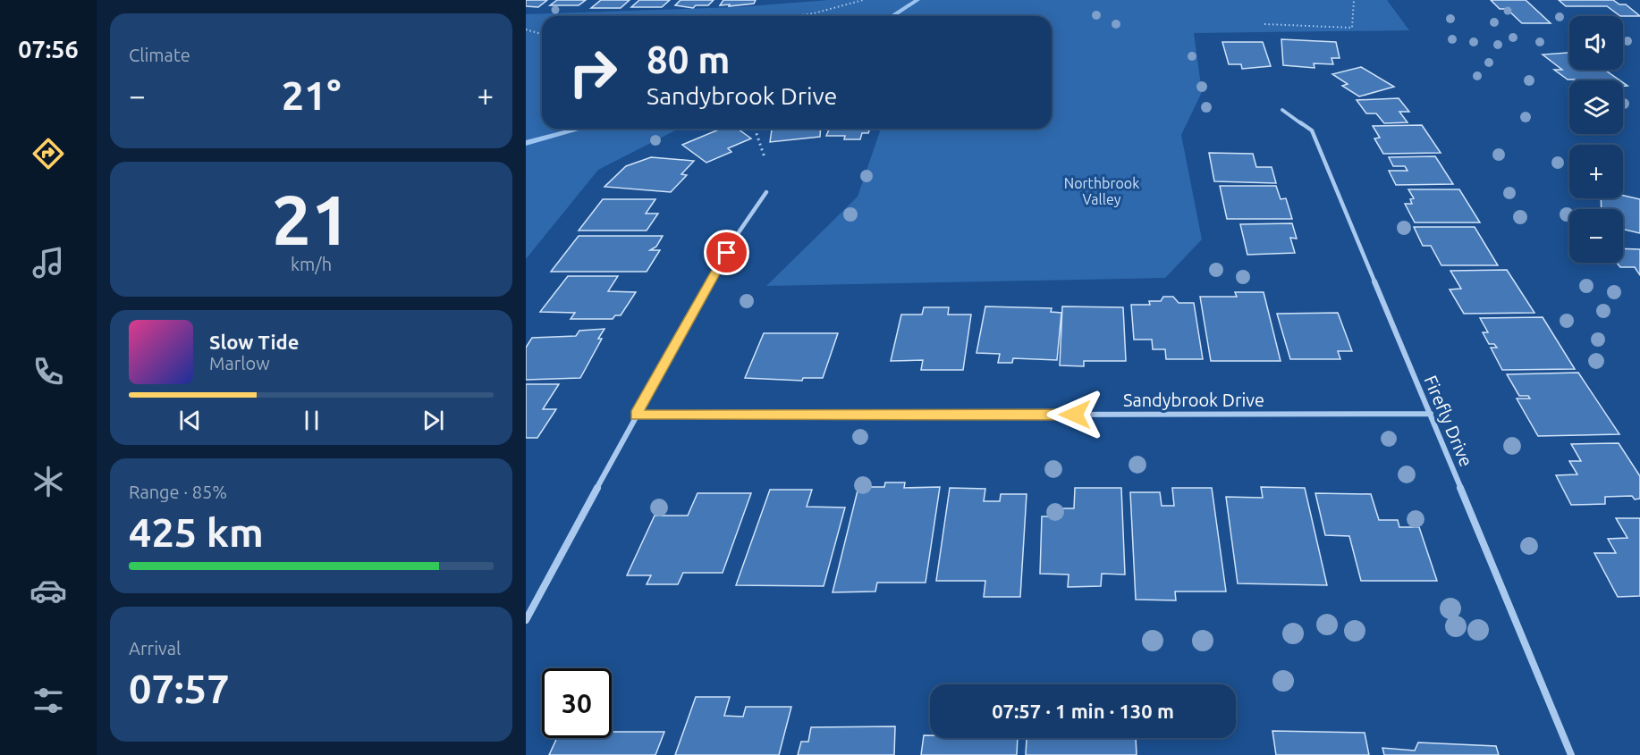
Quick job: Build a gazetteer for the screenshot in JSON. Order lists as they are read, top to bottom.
{
  "streets": {
    "street": ["Sandybrook Drive", "Firefly Drive"]
  },
  "crossings": [
    ["Sandybrook Drive", "Firefly Drive"]
  ],
  "parks": ["Northbrook Valley"],
  "page": {
    "tabs": "07:56",
    "tile": [
      "Climate",
      ["21", "km/h"],
      ["Range · 85%", "425 km"],
      ["Arrival", "07:57"]
    ],
    "map_buttons": ["+", "−"],
    "turn": ["80 m", "Sandybrook Drive"],
    "heat": ["−", "21°", "+"],
    "song": ["Slow Tide", "Marlow"],
    "limit": "30",
    "trip": "07:57 · 1 min · 130 m"
  }
}
